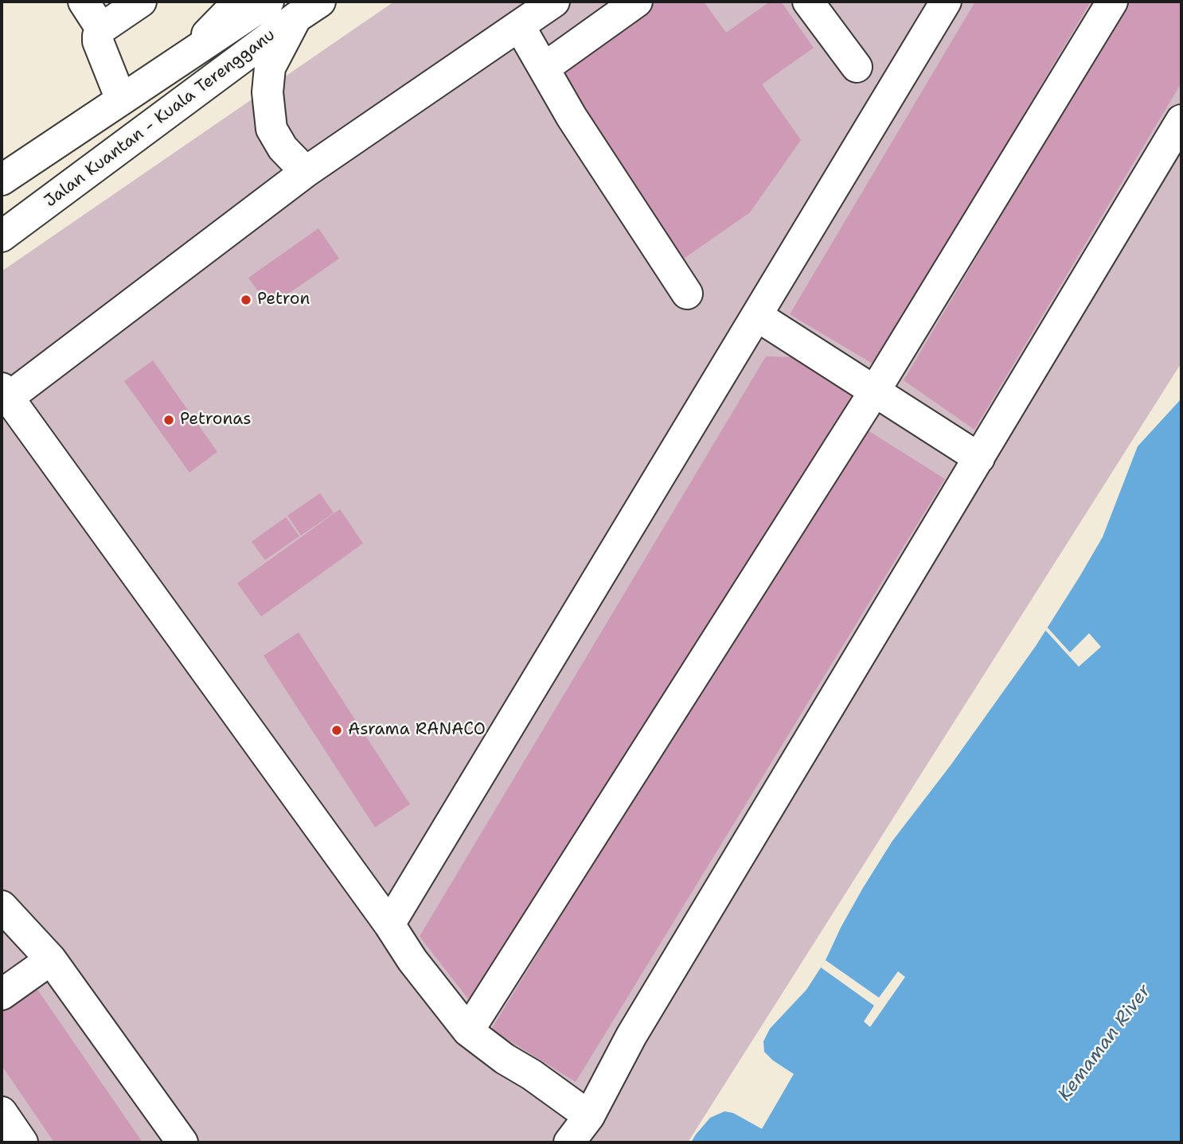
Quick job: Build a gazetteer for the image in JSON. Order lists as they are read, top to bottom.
{
  "streets": {
    "main road": ["Jalan Kuantan - Kuala Terengganu"]
  },
  "water": ["Kemaman River"],
  "places": ["Petron", "Petronas", "Asrama RANACO"]
}
